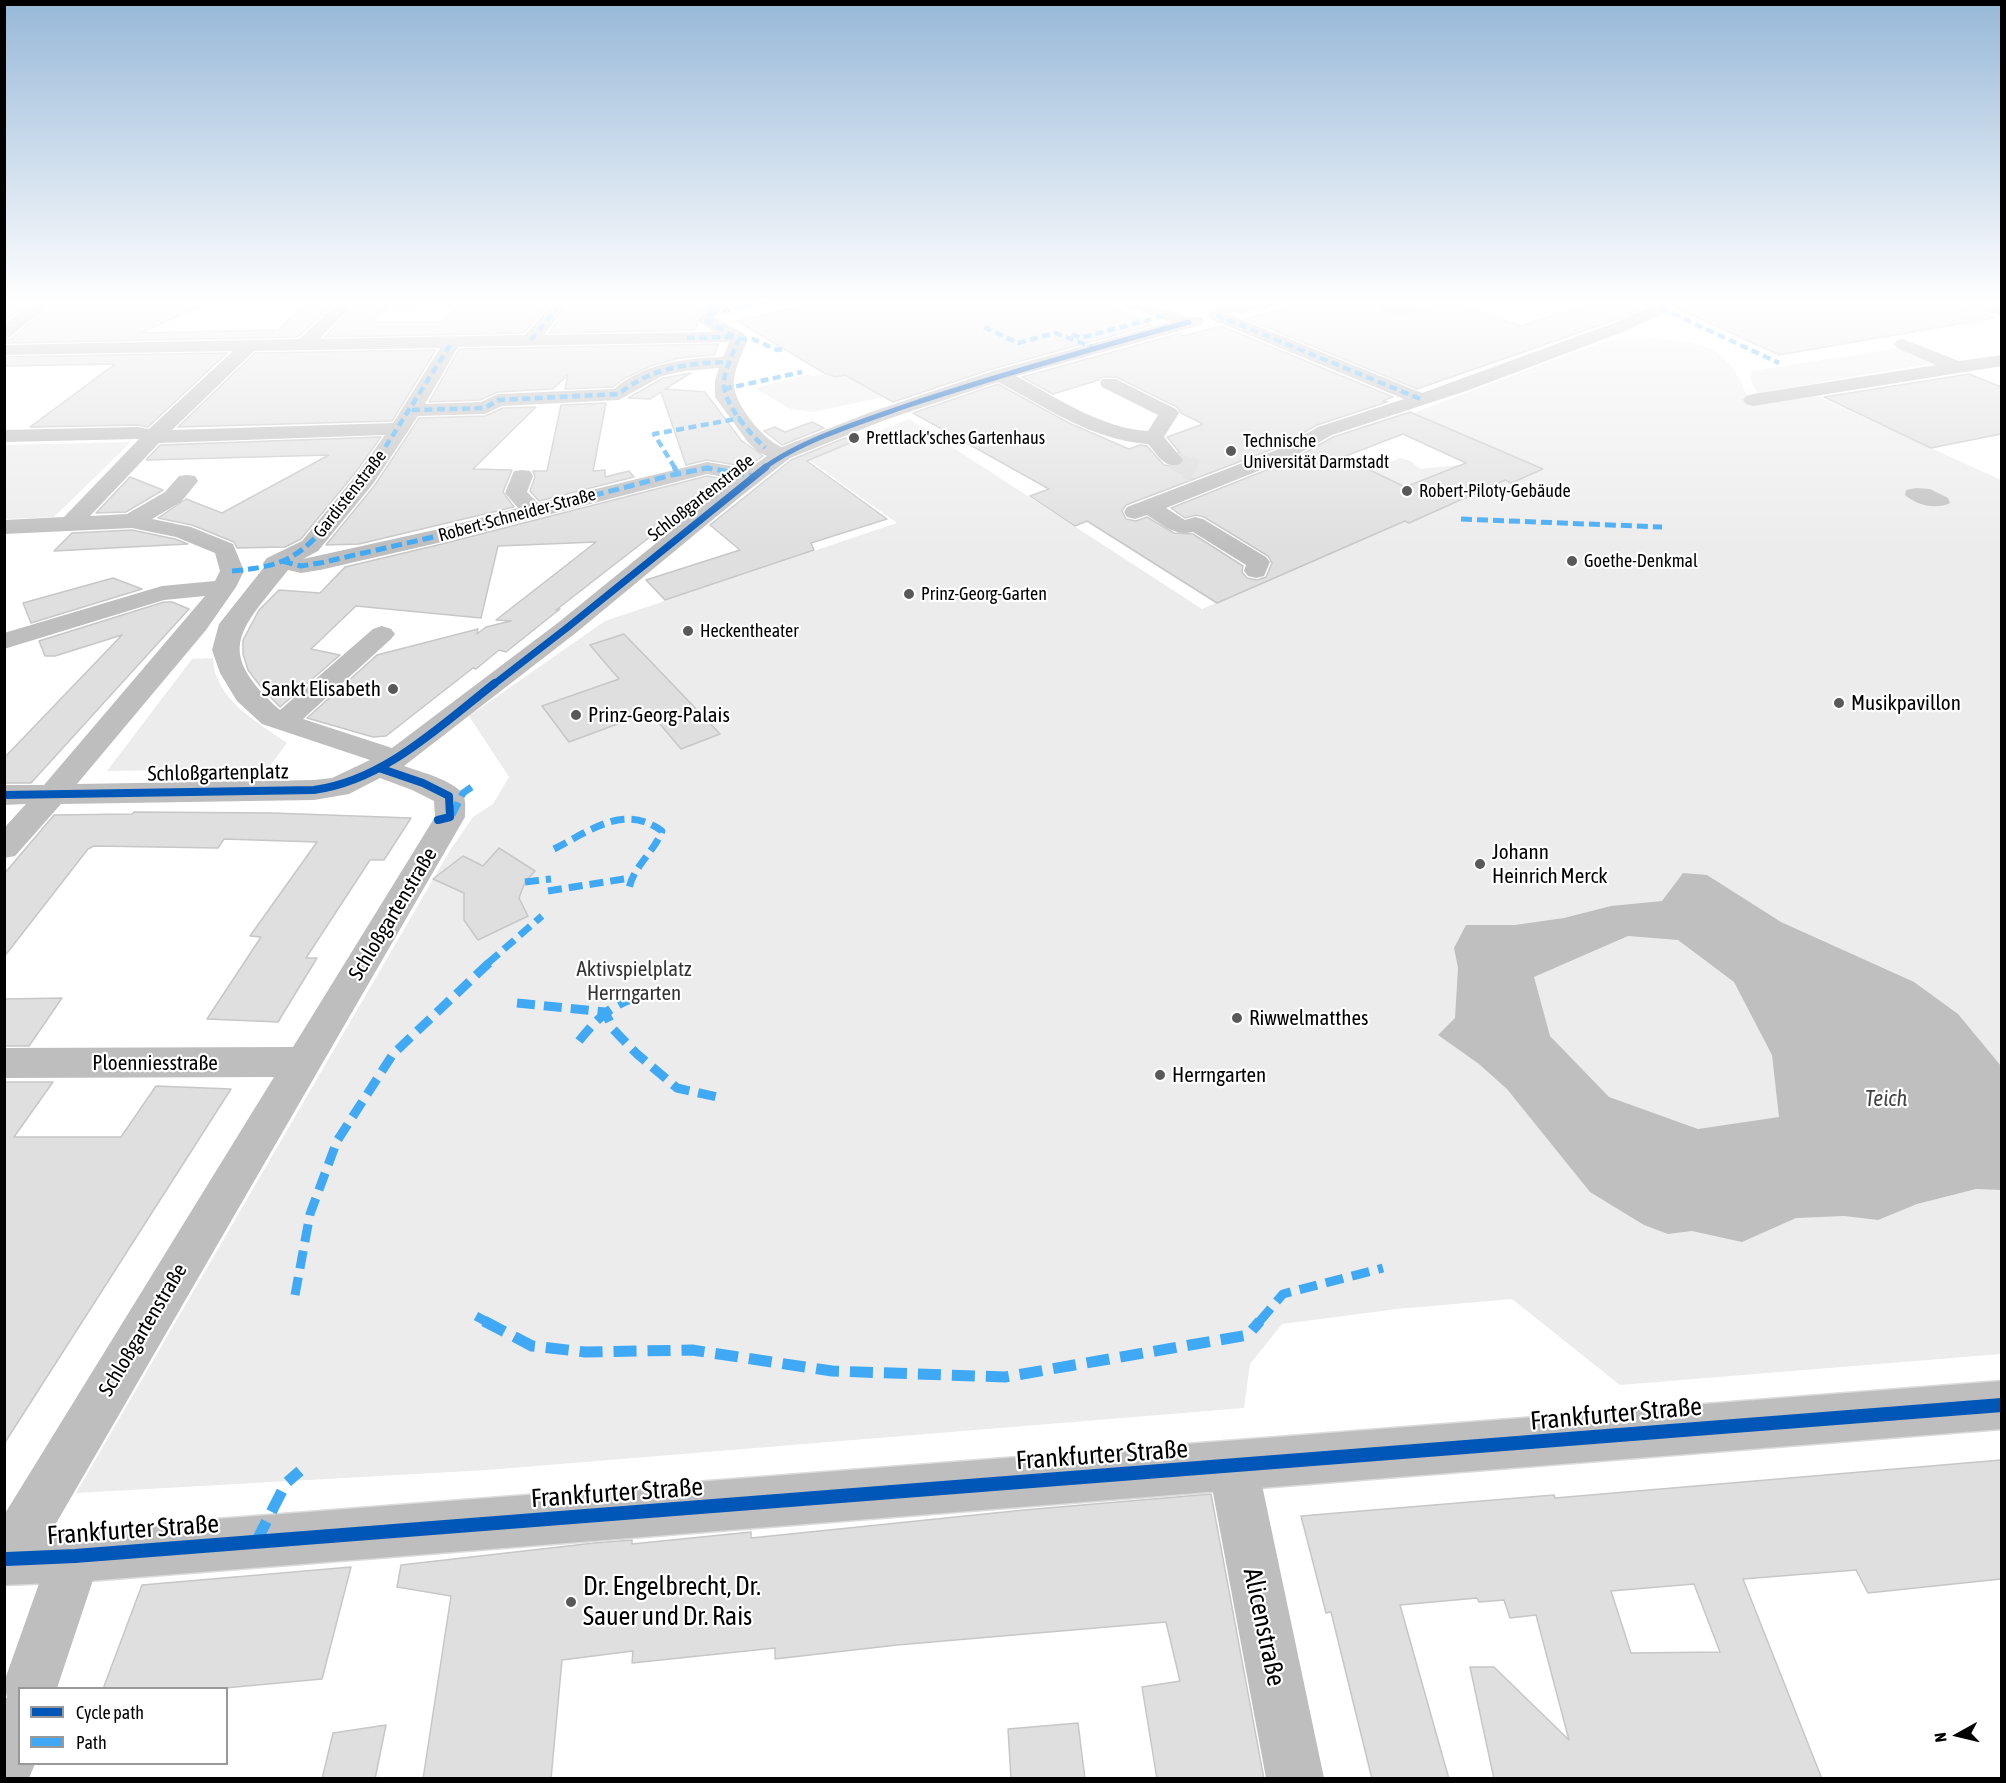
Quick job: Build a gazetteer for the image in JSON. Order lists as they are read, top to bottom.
{
  "streets": {
    "street": [
      "Gardistenstraße",
      "Schloßgartenstraße",
      "Robert-Schneider-Straße",
      "Schloßgartenplatz",
      "Ploenniesstraße",
      "Frankfurter Straße",
      "Alicenstraße"
    ]
  },
  "crossings": [
    ["Gardistenstraße", "Robert-Schneider-Straße"],
    ["Schloßgartenstraße", "Robert-Schneider-Straße"],
    ["Schloßgartenstraße", "Schloßgartenplatz"],
    ["Schloßgartenstraße", "Ploenniesstraße"],
    ["Schloßgartenstraße", "Frankfurter Straße"],
    ["Frankfurter Straße", "Alicenstraße"]
  ],
  "water": ["Teich"],
  "parks": ["Aktivspielplatz Herrngarten"],
  "places": [
    "Prettlack'sches Gartenhaus",
    "Technische Universität Darmstadt",
    "Robert-Piloty-Gebäude",
    "Goethe-Denkmal",
    "Prinz-Georg-Garten",
    "Heckentheater",
    "Sankt Elisabeth",
    "Musikpavillon",
    "Prinz-Georg-Palais",
    "Johann Heinrich Merck",
    "Riwwelmatthes",
    "Herrngarten",
    "Dr. Engelbrecht, Dr. Sauer und Dr. Rais"
  ],
  "legend": ["Cycle path", "Path"],
  "north": "left"
}
